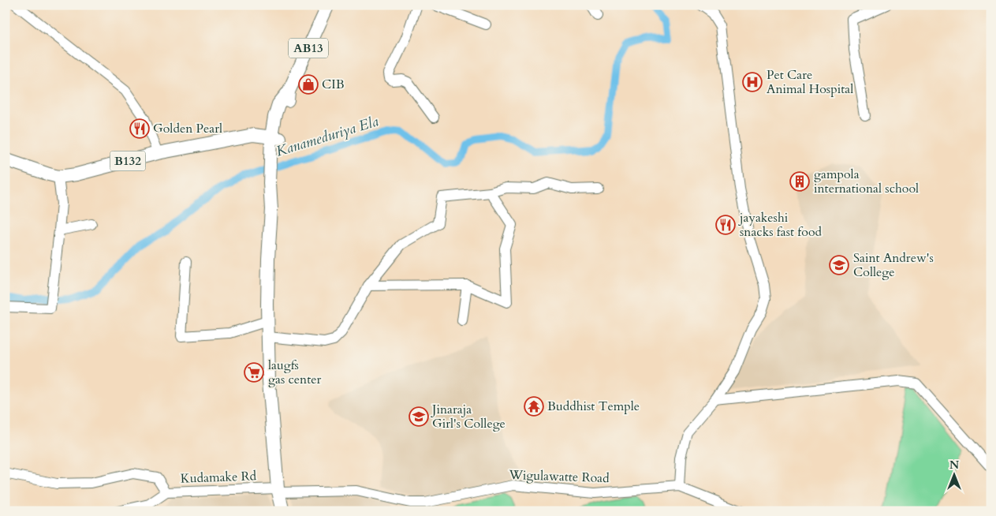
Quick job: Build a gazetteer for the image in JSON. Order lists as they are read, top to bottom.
{
  "streets": {
    "main road": ["AB13", "B132"],
    "street": ["Wigulawatte Road", "Kudamake Rd"]
  },
  "crossings": [
    ["AB13", "B132"],
    ["AB13", "Wigulawatte Road"],
    ["AB13", "Kudamake Rd"],
    ["Wigulawatte Road", "Kudamake Rd"]
  ],
  "water": ["Kanameduriya Ela"],
  "places": {
    "hospital": ["Pet Care Animal Hospital"],
    "shop": ["CIB"],
    "restaurant": ["Golden Pearl", "jayakeshi snacks fast food"],
    "building": ["gampola international school"],
    "school or university": ["Saint Andrew's College", "Jinaraja Girl's College"],
    "supermarket": ["laugfs gas center"],
    "temple": ["Buddhist Temple"]
  },
  "north": "top"
}
